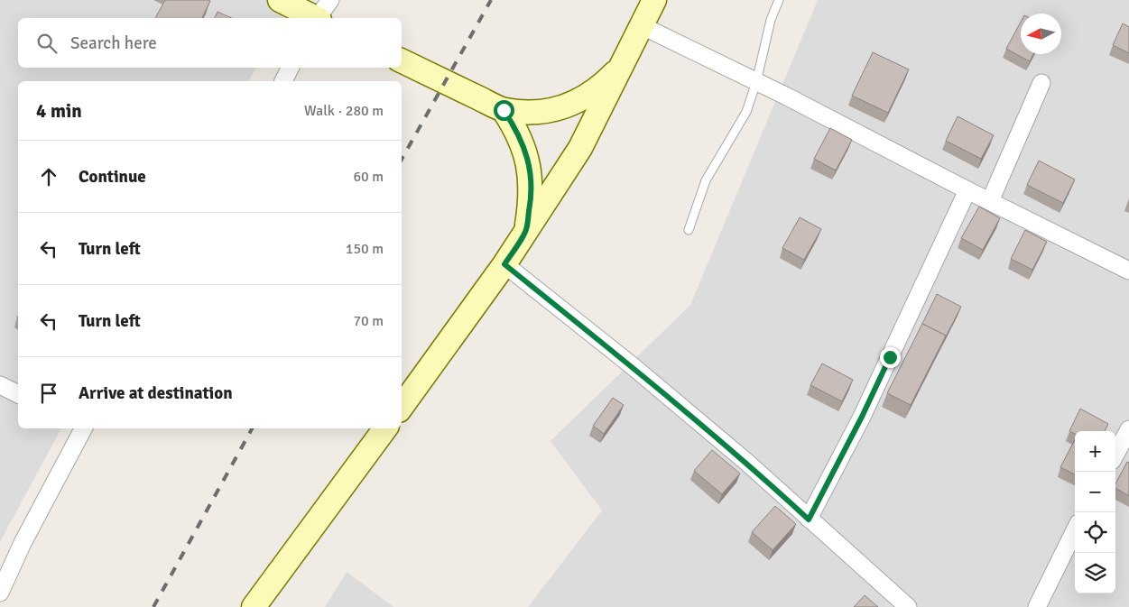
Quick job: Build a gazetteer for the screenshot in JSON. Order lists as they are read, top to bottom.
{
  "north": "left",
  "page": {
    "search": "Search here",
    "heading": ["4 min", "Walk · 280 m"],
    "list": [
      ["Continue", "60 m"],
      ["Turn left", "150 m"],
      ["Turn left", "70 m"],
      "Arrive at destination"
    ],
    "map_buttons": ["+", "−"]
  }
}
